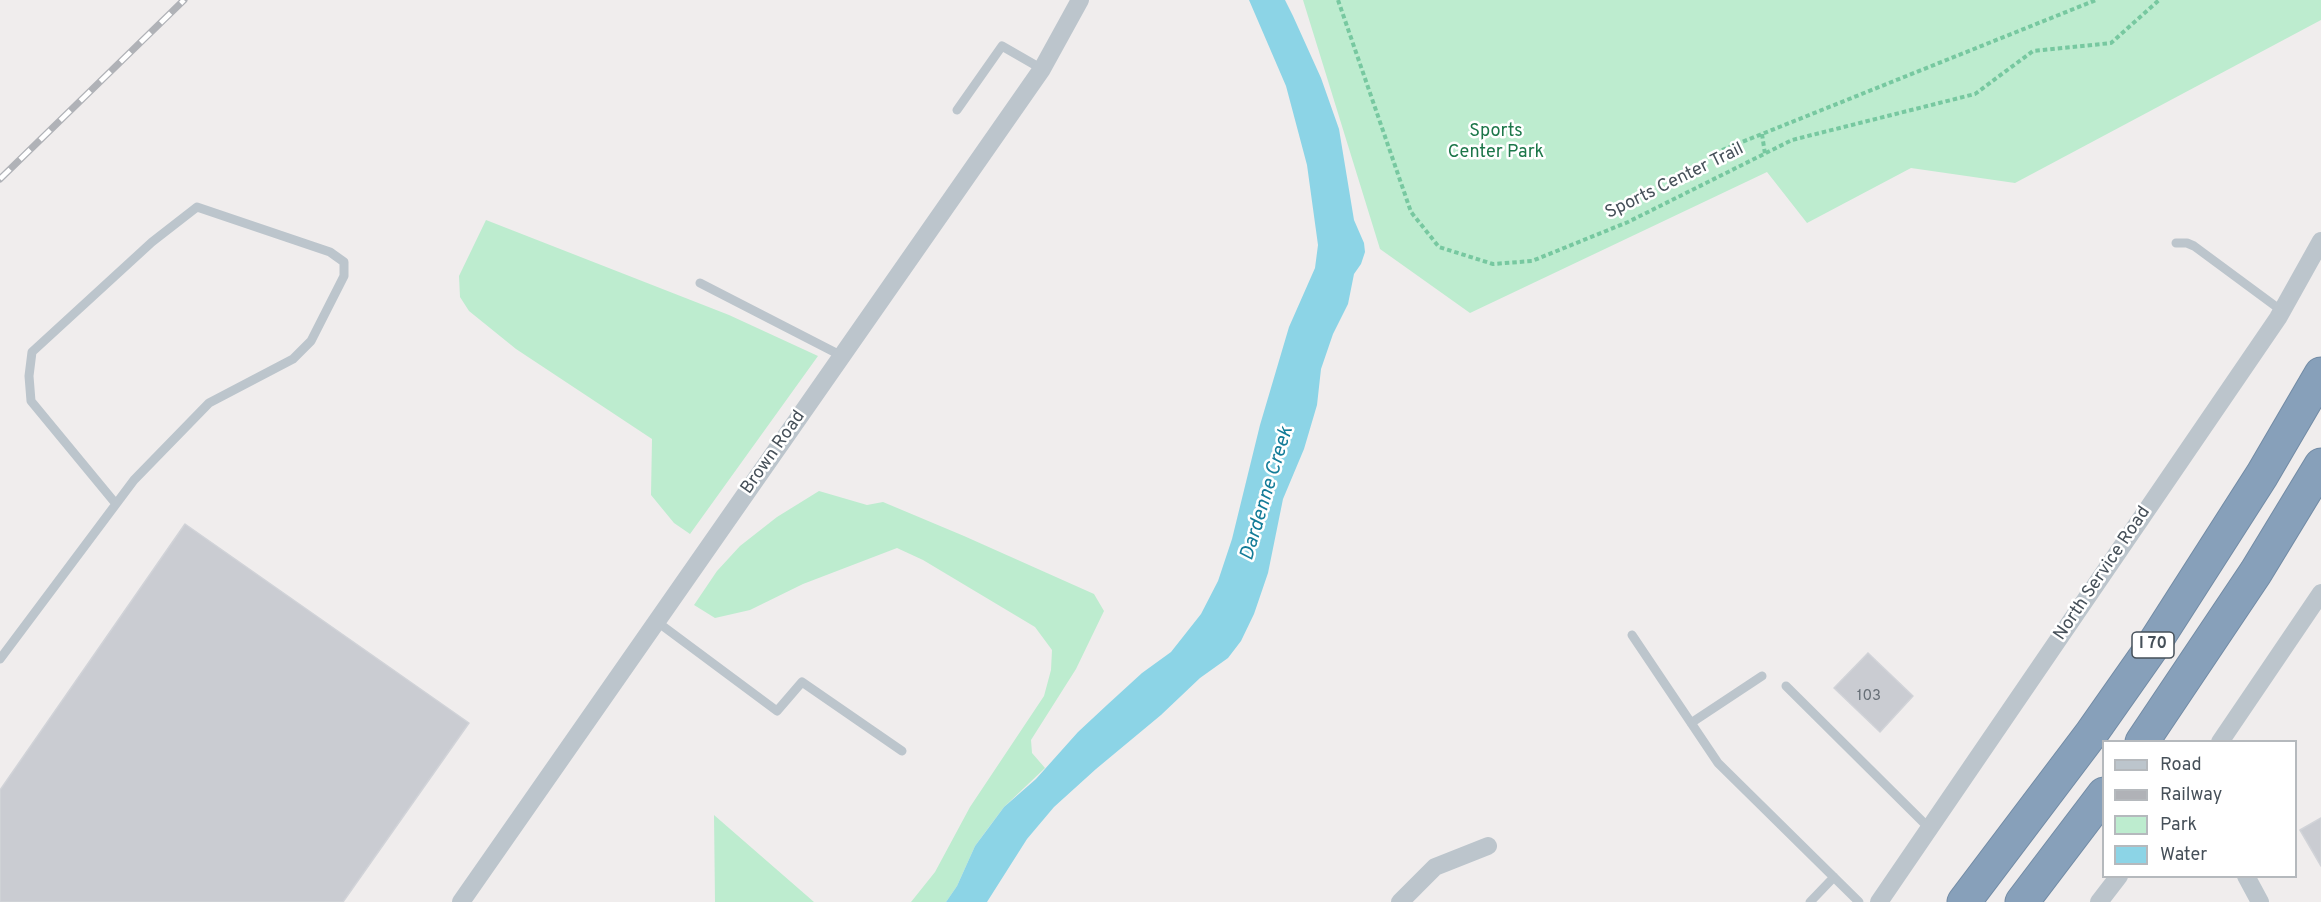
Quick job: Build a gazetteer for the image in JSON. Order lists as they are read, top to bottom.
{
  "streets": {
    "highway": ["I 70"],
    "street": ["Brown Road", "North Service Road"],
    "path": ["Sports Center Trail"]
  },
  "water": ["Dardenne Creek"],
  "parks": ["Sports Center Park"],
  "house_numbers": ["103"],
  "legend": [
    "Road",
    "Railway",
    "Park",
    "Water"
  ]
}
